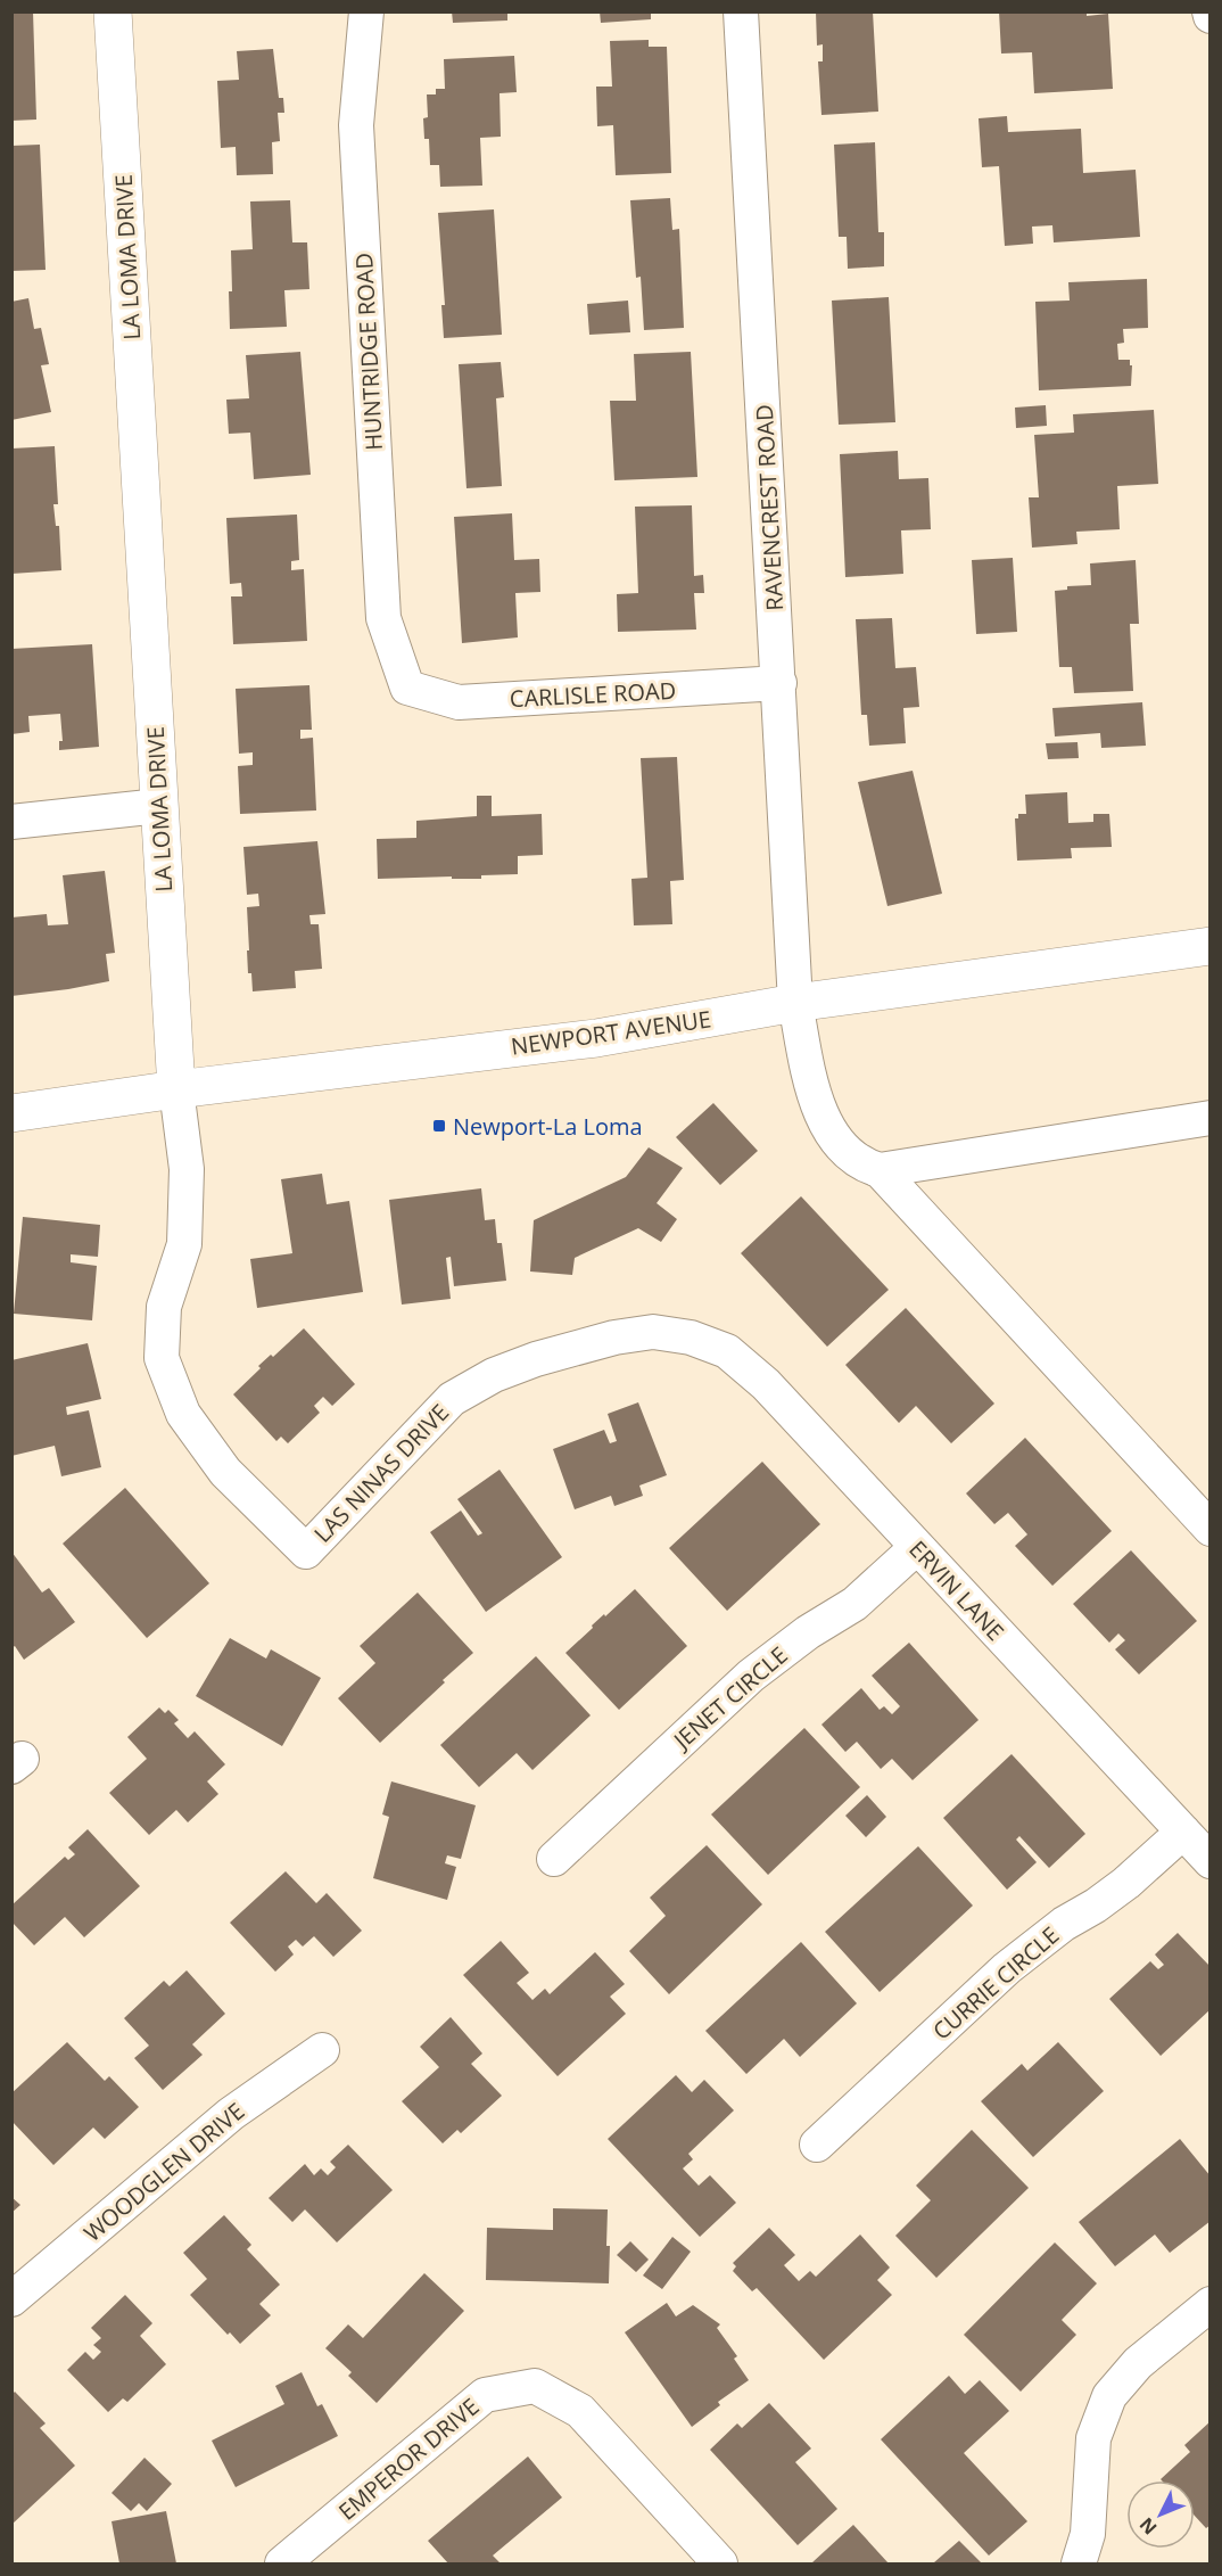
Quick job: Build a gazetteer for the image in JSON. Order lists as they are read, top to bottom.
{
  "streets": {
    "main road": ["LA LOMA DRIVE", "NEWPORT AVENUE"],
    "street": [
      "HUNTRIDGE ROAD",
      "RAVENCREST ROAD",
      "CARLISLE ROAD",
      "LAS NINAS DRIVE",
      "ERVIN LANE",
      "JENET CIRCLE",
      "CURRIE CIRCLE",
      "WOODGLEN DRIVE",
      "EMPEROR DRIVE"
    ]
  },
  "crossings": [
    ["LA LOMA DRIVE", "NEWPORT AVENUE"],
    ["LA LOMA DRIVE", "LAS NINAS DRIVE"],
    ["HUNTRIDGE ROAD", "CARLISLE ROAD"],
    ["RAVENCREST ROAD", "CARLISLE ROAD"],
    ["RAVENCREST ROAD", "NEWPORT AVENUE"],
    ["LAS NINAS DRIVE", "ERVIN LANE"],
    ["ERVIN LANE", "JENET CIRCLE"],
    ["ERVIN LANE", "CURRIE CIRCLE"]
  ],
  "places": {
    "transit": ["Newport-La Loma"]
  },
  "north": "bottom left"
}
